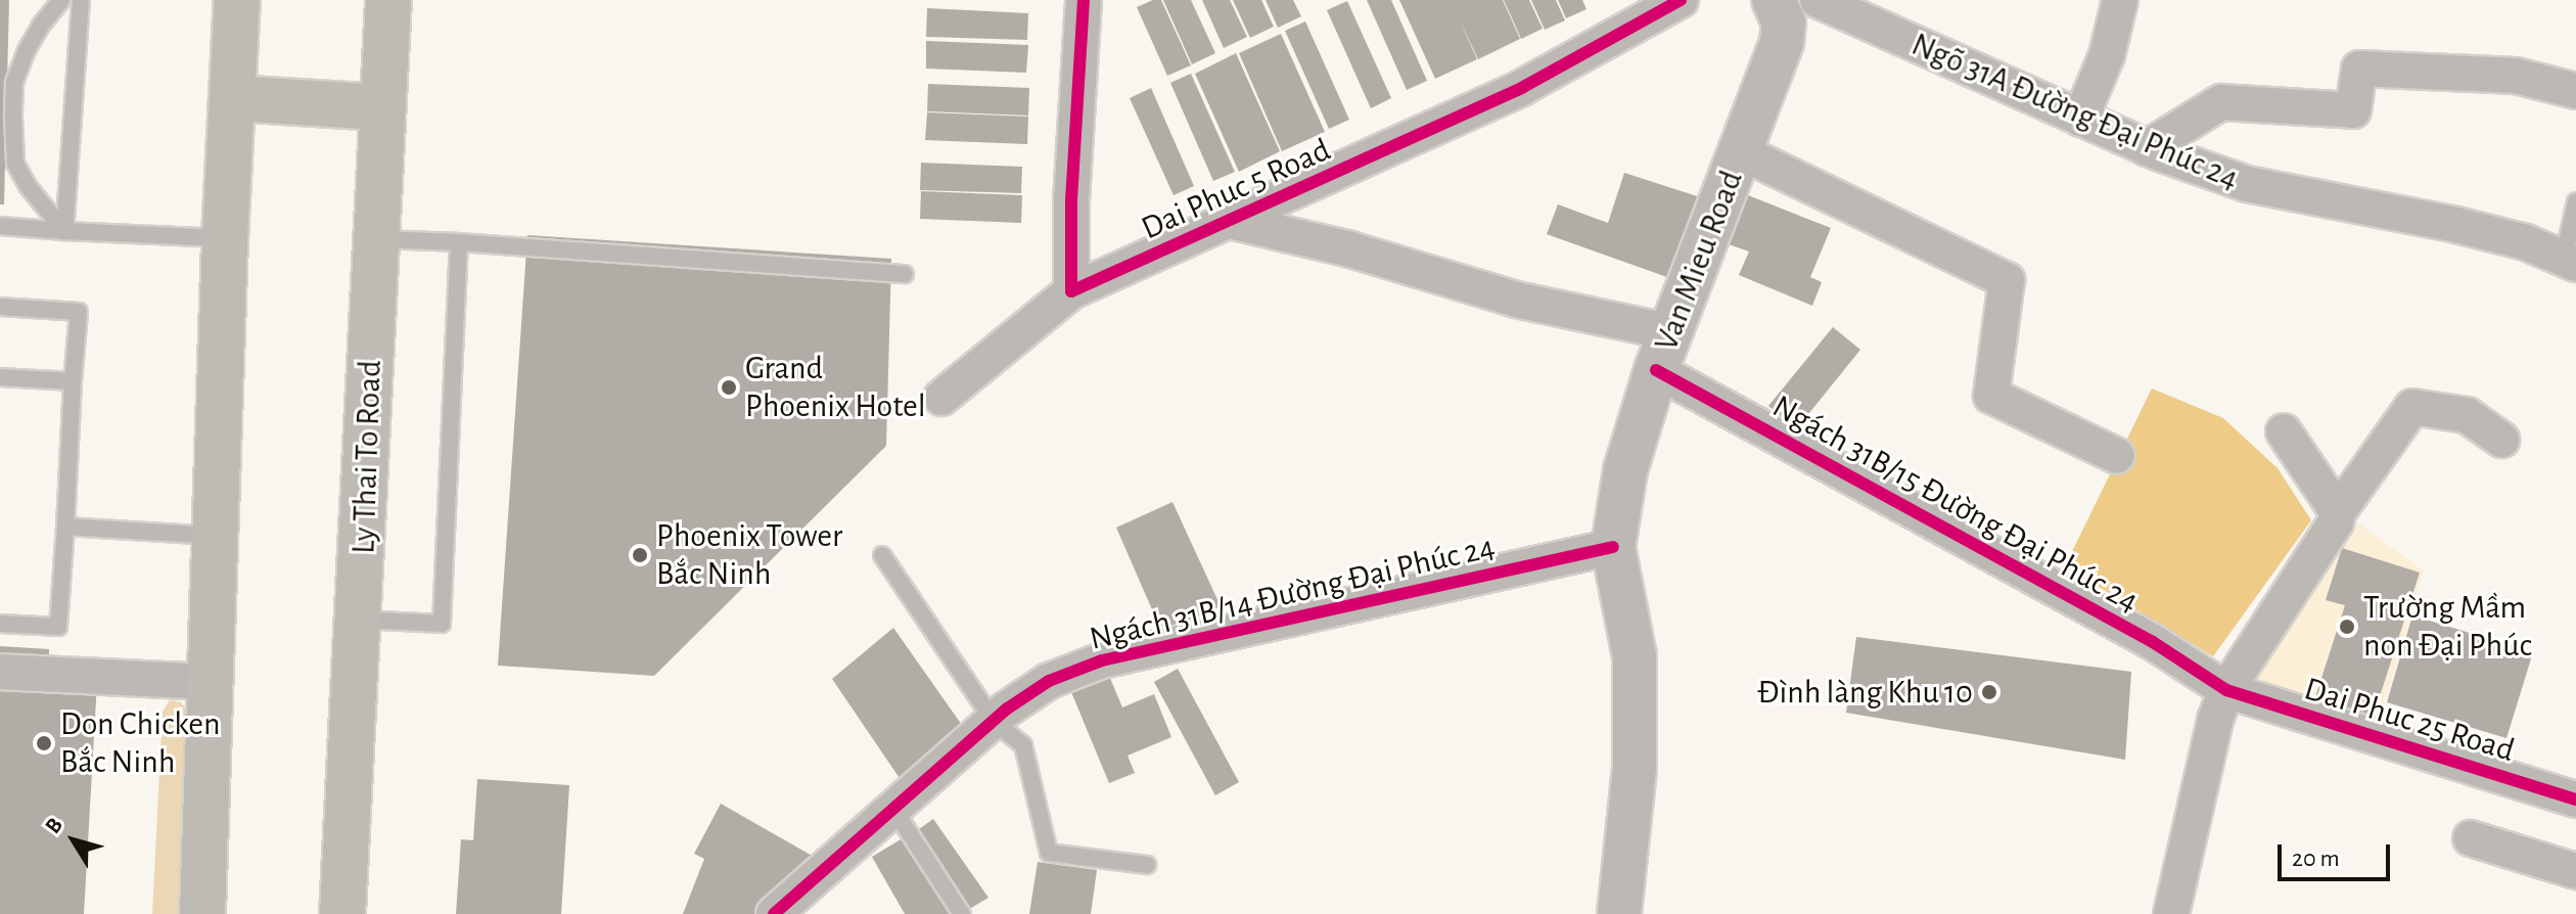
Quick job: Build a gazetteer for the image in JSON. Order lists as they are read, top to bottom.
{
  "streets": {
    "main road": ["Ly Thai To Road"],
    "street": [
      "Ngõ 31A Đường Đại Phúc 24",
      "Dai Phuc 5 Road",
      "Van Mieu Road",
      "Ngách 31B/15 Đường Đại Phúc 24",
      "Ngách 31B/14 Đường Đại Phúc 24",
      "Dai Phuc 25 Road"
    ]
  },
  "crossings": [
    ["Dai Phuc 5 Road", "Ngách 31B/15 Đường Đại Phúc 24"],
    ["Van Mieu Road", "Ngách 31B/15 Đường Đại Phúc 24"],
    ["Van Mieu Road", "Ngách 31B/14 Đường Đại Phúc 24"],
    ["Ngách 31B/15 Đường Đại Phúc 24", "Dai Phuc 25 Road"]
  ],
  "places": [
    "Grand Phoenix Hotel",
    "Phoenix Tower Bắc Ninh",
    "Trường Mầm non Đại Phúc",
    "Đình làng Khu 10",
    "Don Chicken Bắc Ninh"
  ],
  "scale_bar": "20 m",
  "north": "top left"
}
